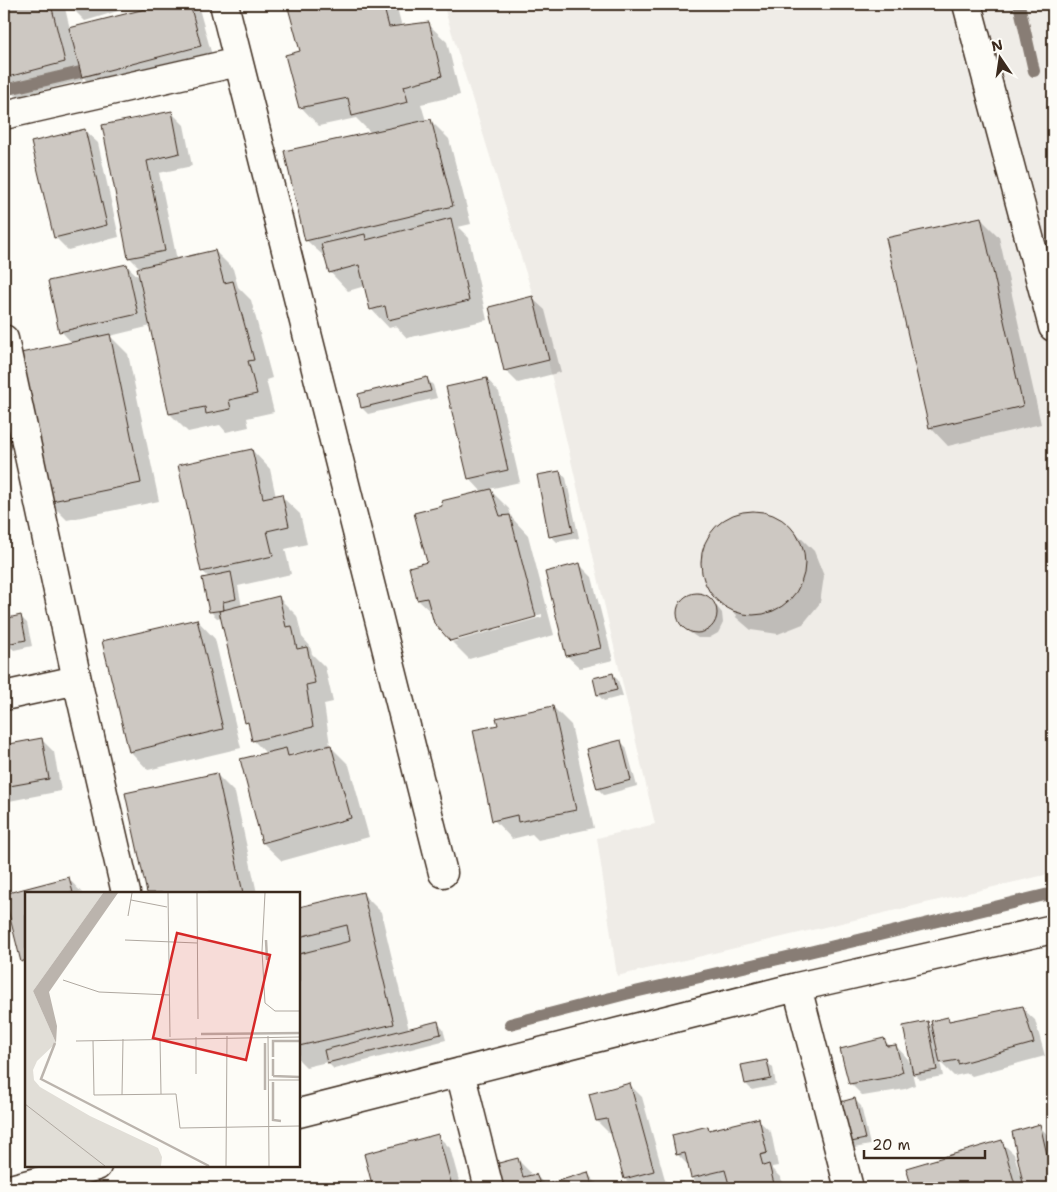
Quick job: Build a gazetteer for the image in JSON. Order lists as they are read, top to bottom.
{
  "scale_bar": "20 m",
  "north": "top"
}
